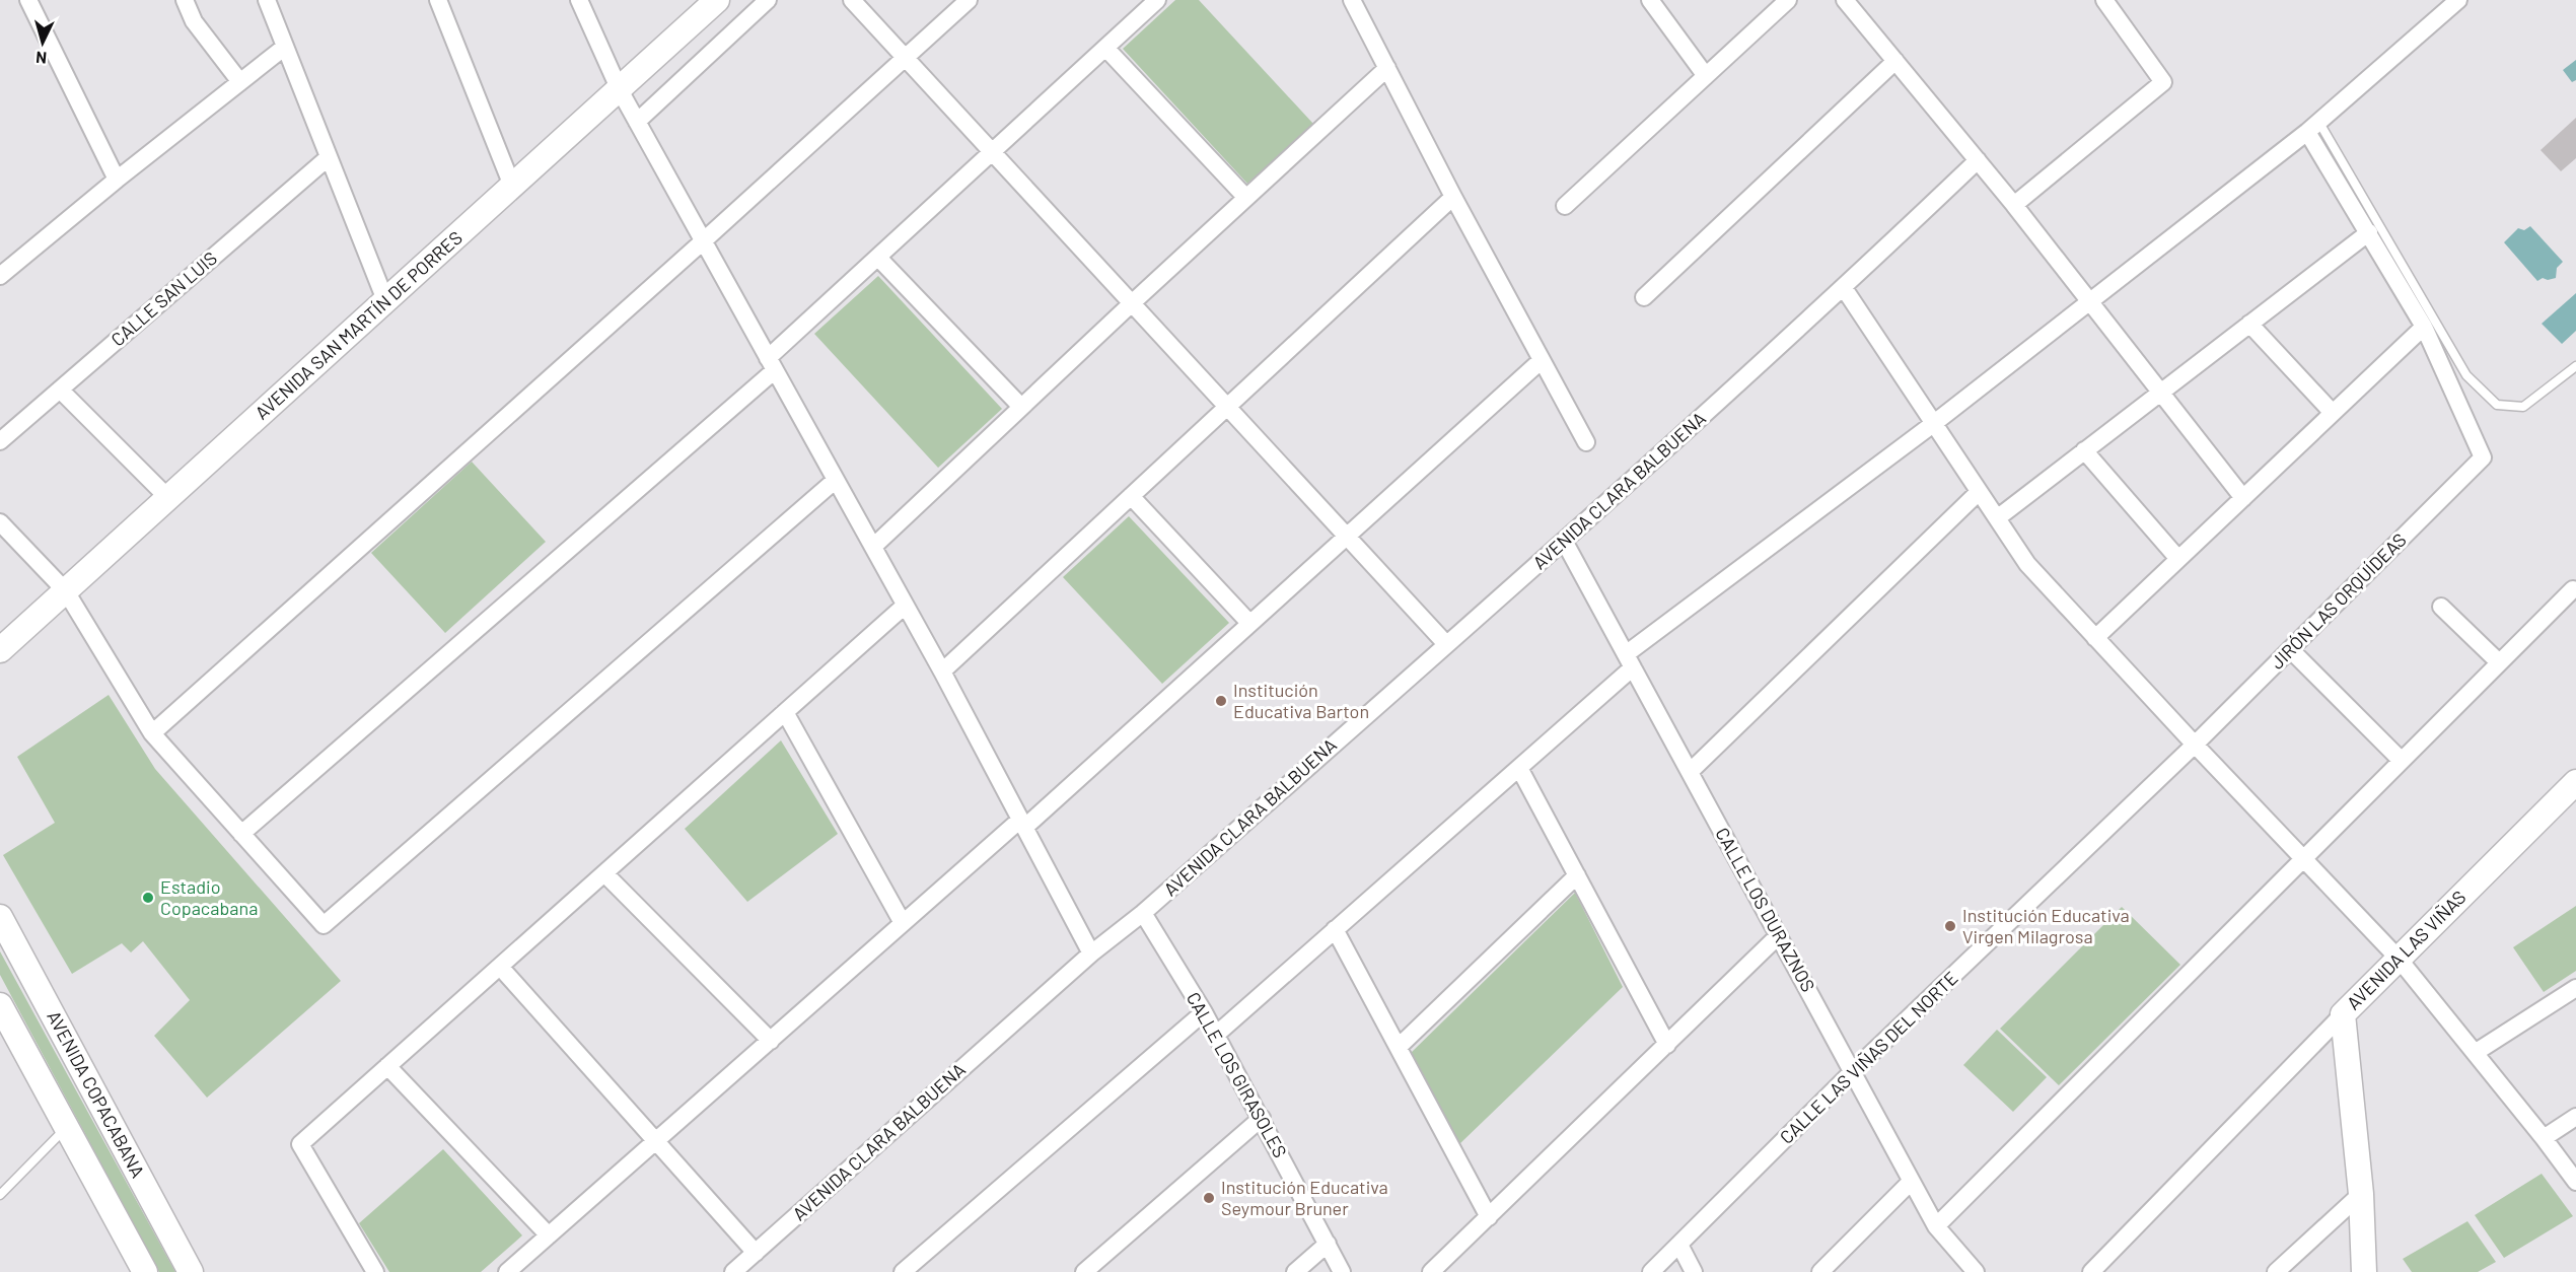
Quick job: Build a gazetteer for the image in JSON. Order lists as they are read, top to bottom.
{
  "streets": {
    "street": [
      "CALLE SAN LUIS",
      "AVENIDA SAN MARTÍN DE PORRES",
      "AVENIDA CLARA BALBUENA",
      "JIRÓN LAS ORQUÍDEAS",
      "CALLE LOS DURAZNOS",
      "AVENIDA LAS VIÑAS",
      "CALLE LAS VIÑAS DEL NORTE",
      "CALLE LOS GIRASOLES",
      "AVENIDA COPACABANA"
    ]
  },
  "crossings": [
    ["AVENIDA CLARA BALBUENA", "CALLE LOS DURAZNOS"],
    ["AVENIDA CLARA BALBUENA", "CALLE LOS GIRASOLES"],
    ["JIRÓN LAS ORQUÍDEAS", "CALLE LAS VIÑAS DEL NORTE"],
    ["CALLE LOS DURAZNOS", "CALLE LAS VIÑAS DEL NORTE"]
  ],
  "places": [
    "Institución Educativa Barton",
    "Estadio Copacabana",
    "Institución Educativa Virgen Milagrosa",
    "Institución Educativa Seymour Bruner"
  ],
  "north": "bottom"
}
